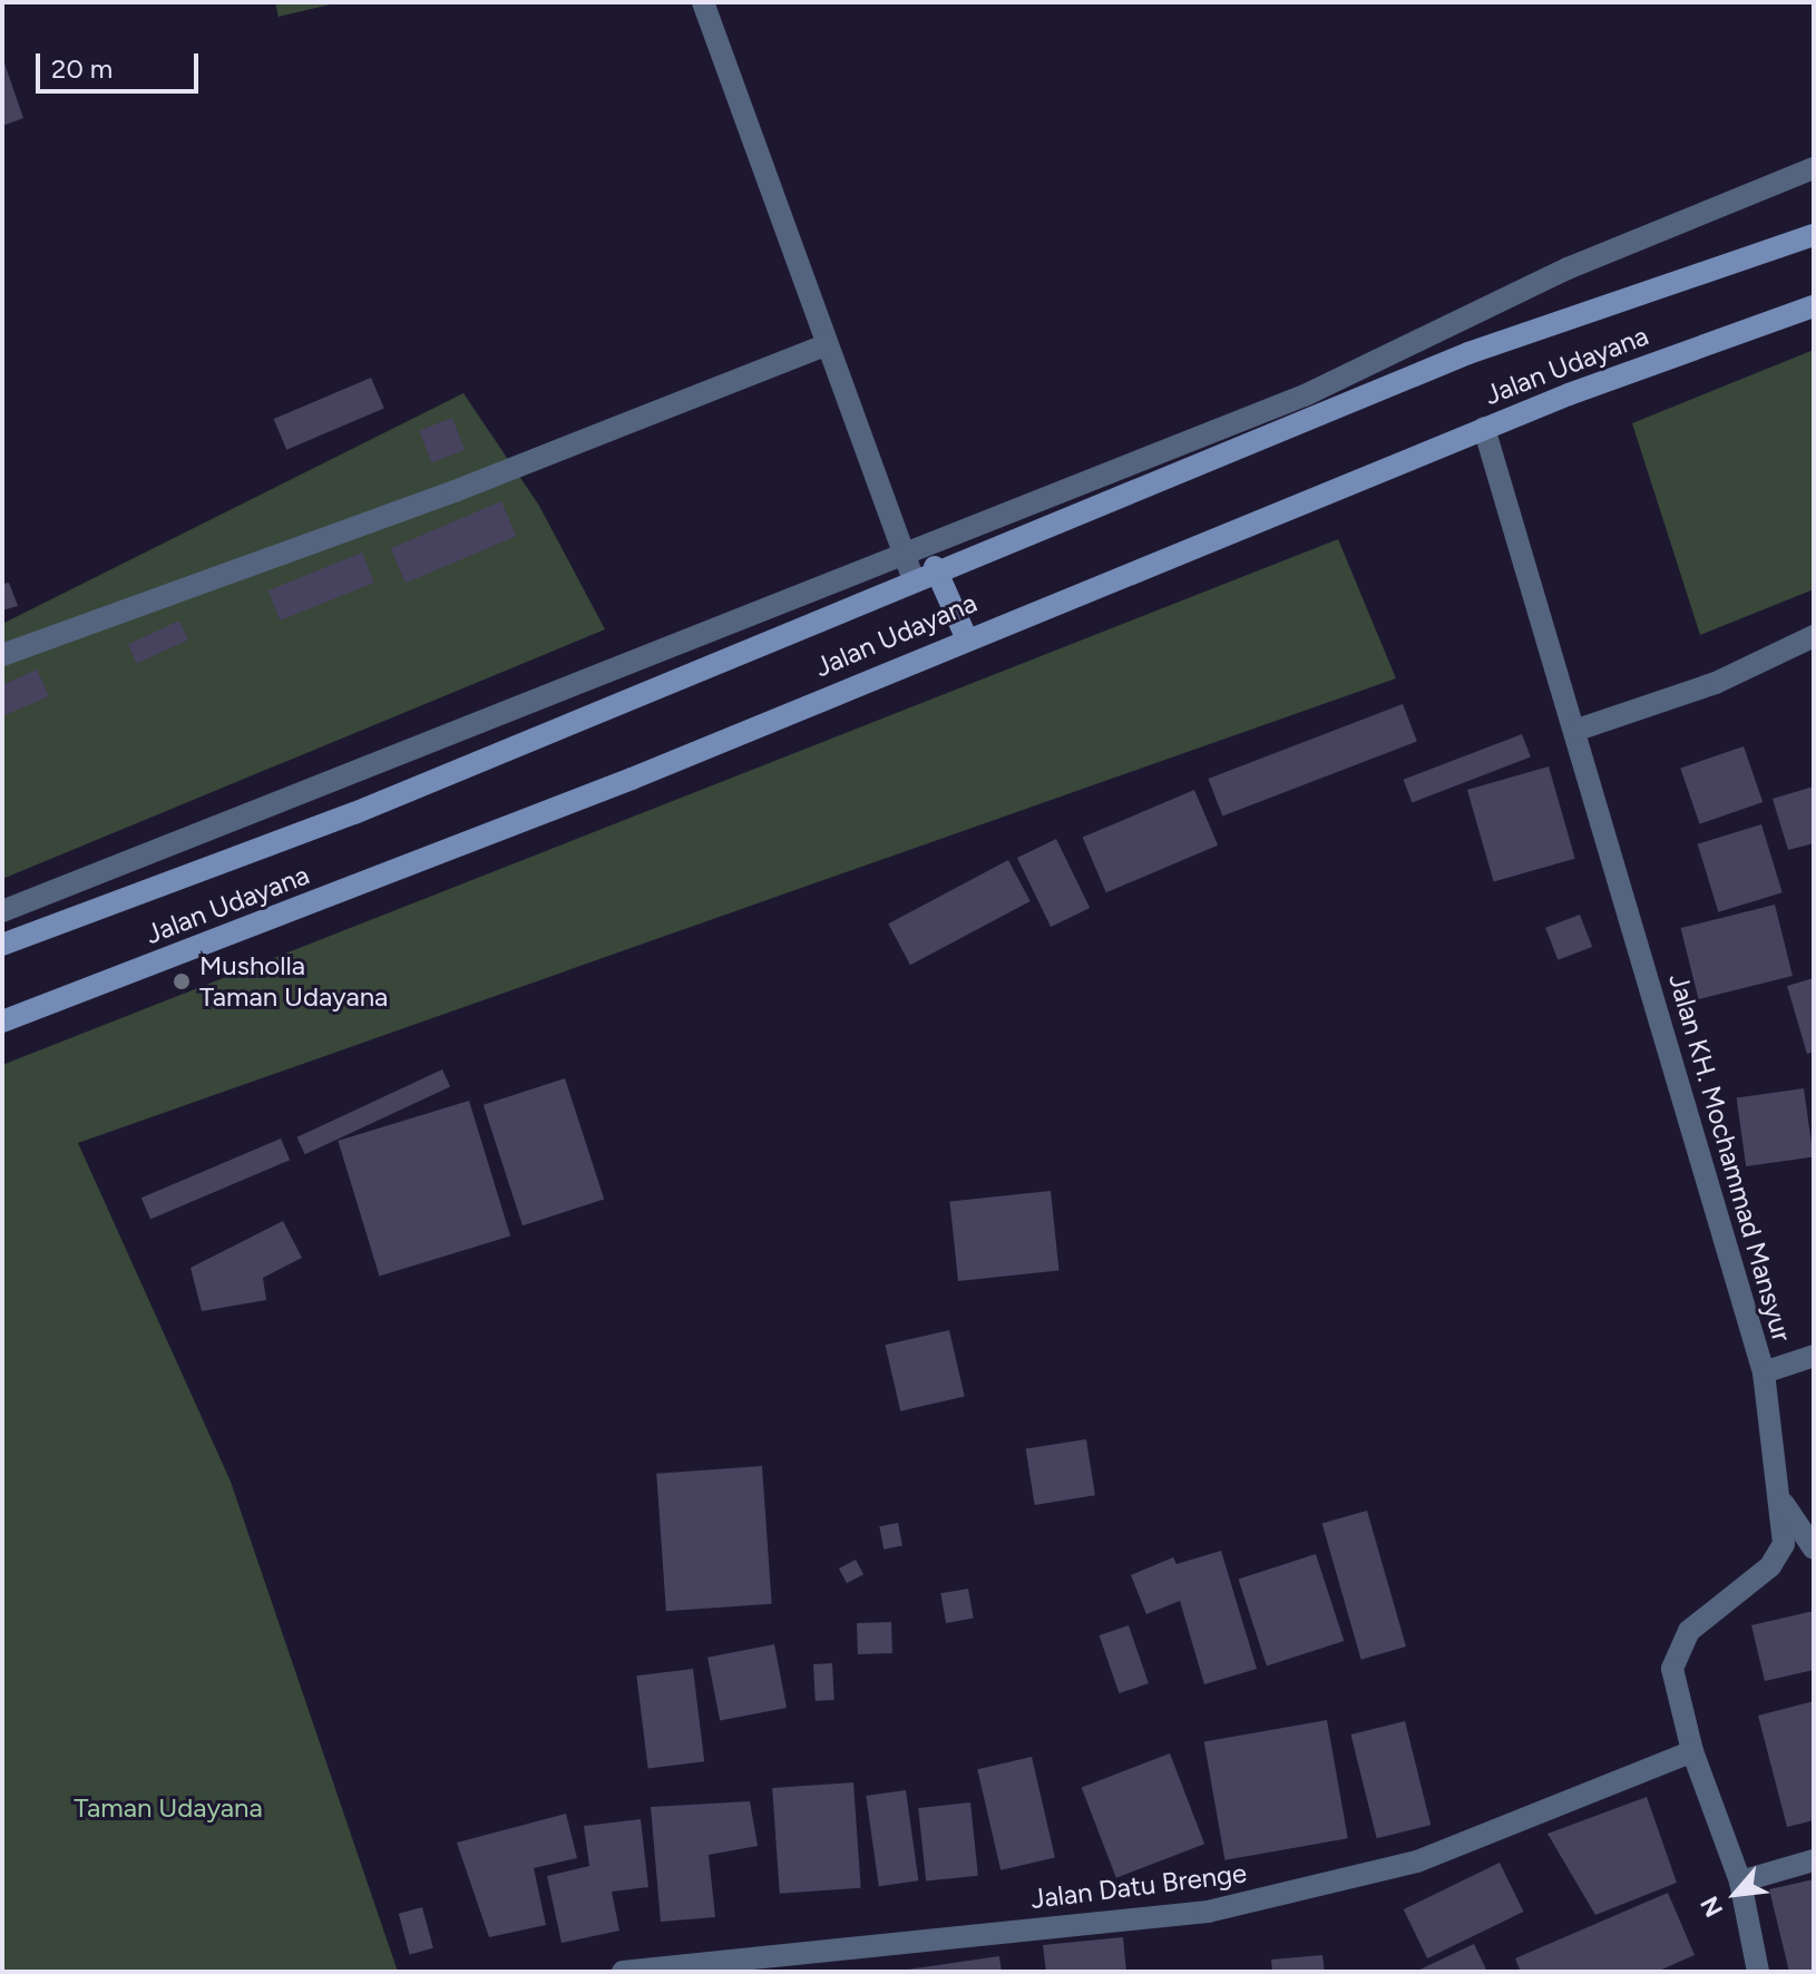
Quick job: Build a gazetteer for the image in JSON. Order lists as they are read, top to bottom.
{
  "streets": {
    "main road": ["Jalan Udayana"],
    "street": ["Jalan KH. Mochammad Mansyur", "Jalan Datu Brenge"]
  },
  "crossings": [
    ["Jalan Udayana", "Jalan KH. Mochammad Mansyur"],
    ["Jalan KH. Mochammad Mansyur", "Jalan Datu Brenge"]
  ],
  "parks": ["Taman Udayana"],
  "places": ["Musholla Taman Udayana"],
  "scale_bar": "20 m",
  "north": "bottom left"
}
